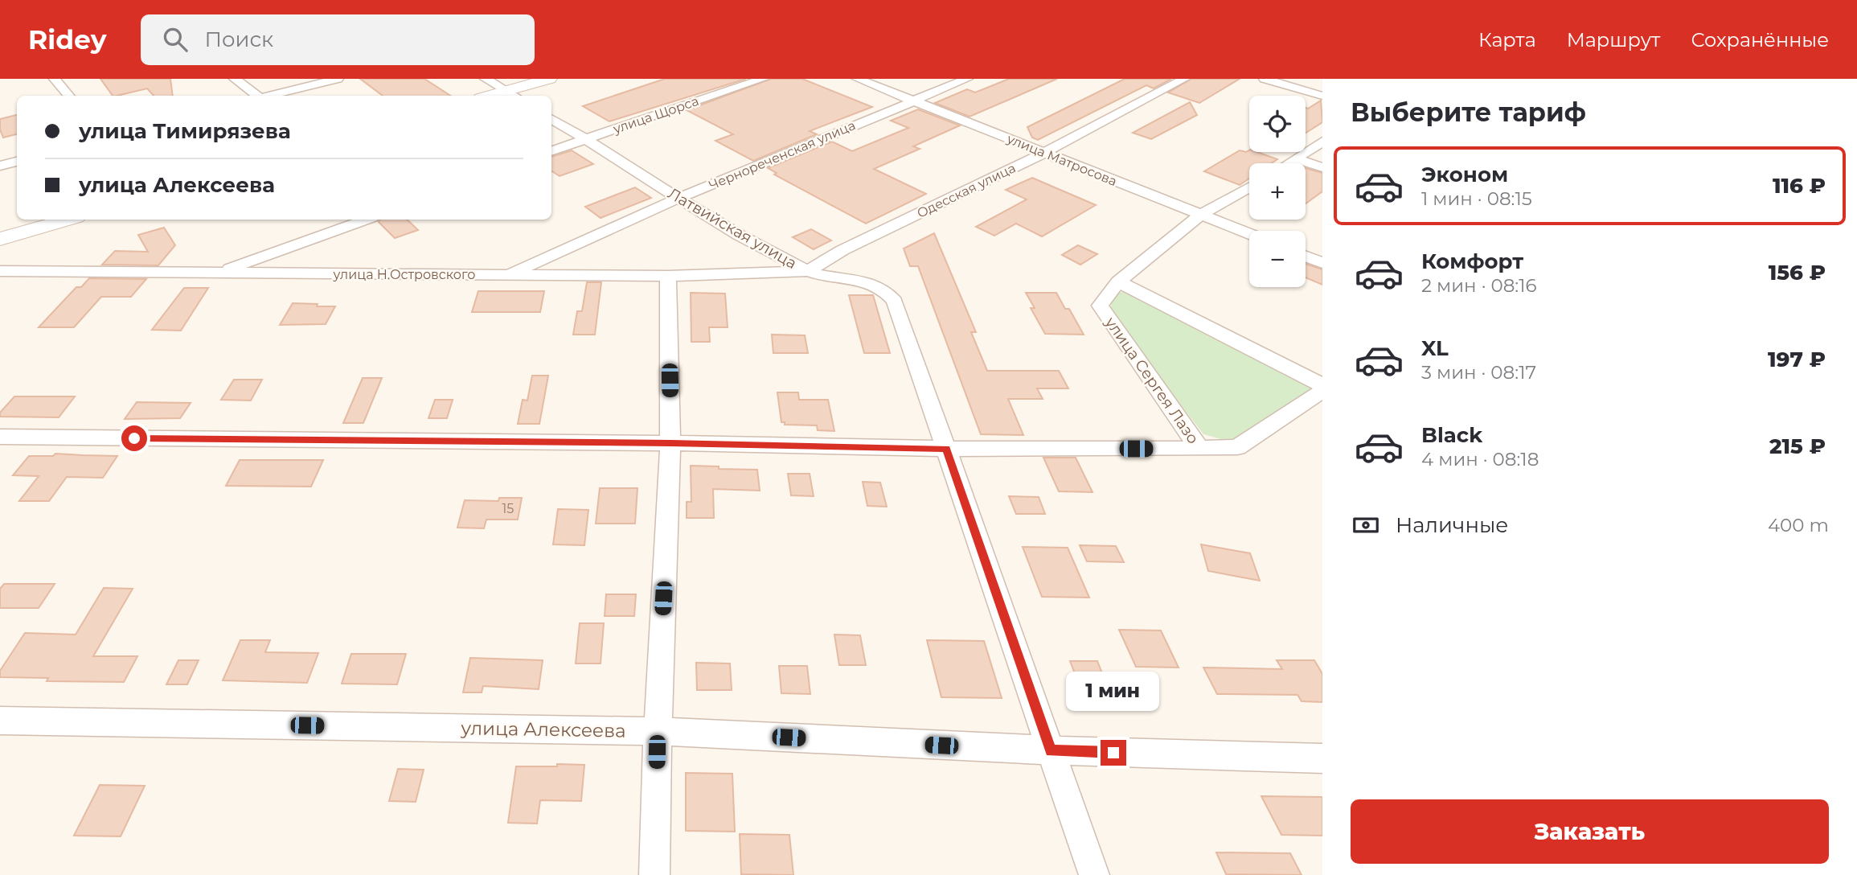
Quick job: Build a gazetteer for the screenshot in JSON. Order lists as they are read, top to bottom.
{
  "streets": {
    "street": [
      "улица Щорса",
      "Чернореченская улица",
      "улица Матросова",
      "Одесская улица",
      "Латвийская улица",
      "улица Н.Островского",
      "улица Сергея Лазо",
      "улица Алексеева"
    ]
  },
  "crossings": [
    ["улица Щорса", "Латвийская улица"],
    ["Чернореченская улица", "улица Матросова"],
    ["Чернореченская улица", "Латвийская улица"],
    ["Чернореченская улица", "улица Н.Островского"],
    ["улица Матросова", "Одесская улица"],
    ["улица Матросова", "улица Сергея Лазо"],
    ["Одесская улица", "Латвийская улица"],
    ["Одесская улица", "улица Н.Островского"],
    ["Латвийская улица", "улица Н.Островского"],
    ["Латвийская улица", "улица Алексеева"]
  ],
  "house_numbers": ["15"],
  "page": {
    "header": "Ridey",
    "search": "Поиск",
    "nav": ["Карта", "Маршрут", "Сохранённые"],
    "heading": "Выберите тариф",
    "map_buttons": ["+", "−"],
    "banner": ["улица Тимирязева", "улица Алексеева"],
    "list": [
      {
        "name": "Эконом",
        "note": "1 мин · 08:15",
        "value": "116 ₽"
      },
      {
        "name": "Комфорт",
        "note": "2 мин · 08:16",
        "value": "156 ₽"
      },
      {
        "name": "XL",
        "note": "3 мин · 08:17",
        "value": "197 ₽"
      },
      {
        "name": "Black",
        "note": "4 мин · 08:18",
        "value": "215 ₽"
      }
    ],
    "pay": ["Наличные", "400 m"],
    "bubble": "1 мин",
    "buttons": "Заказать"
  }
}
